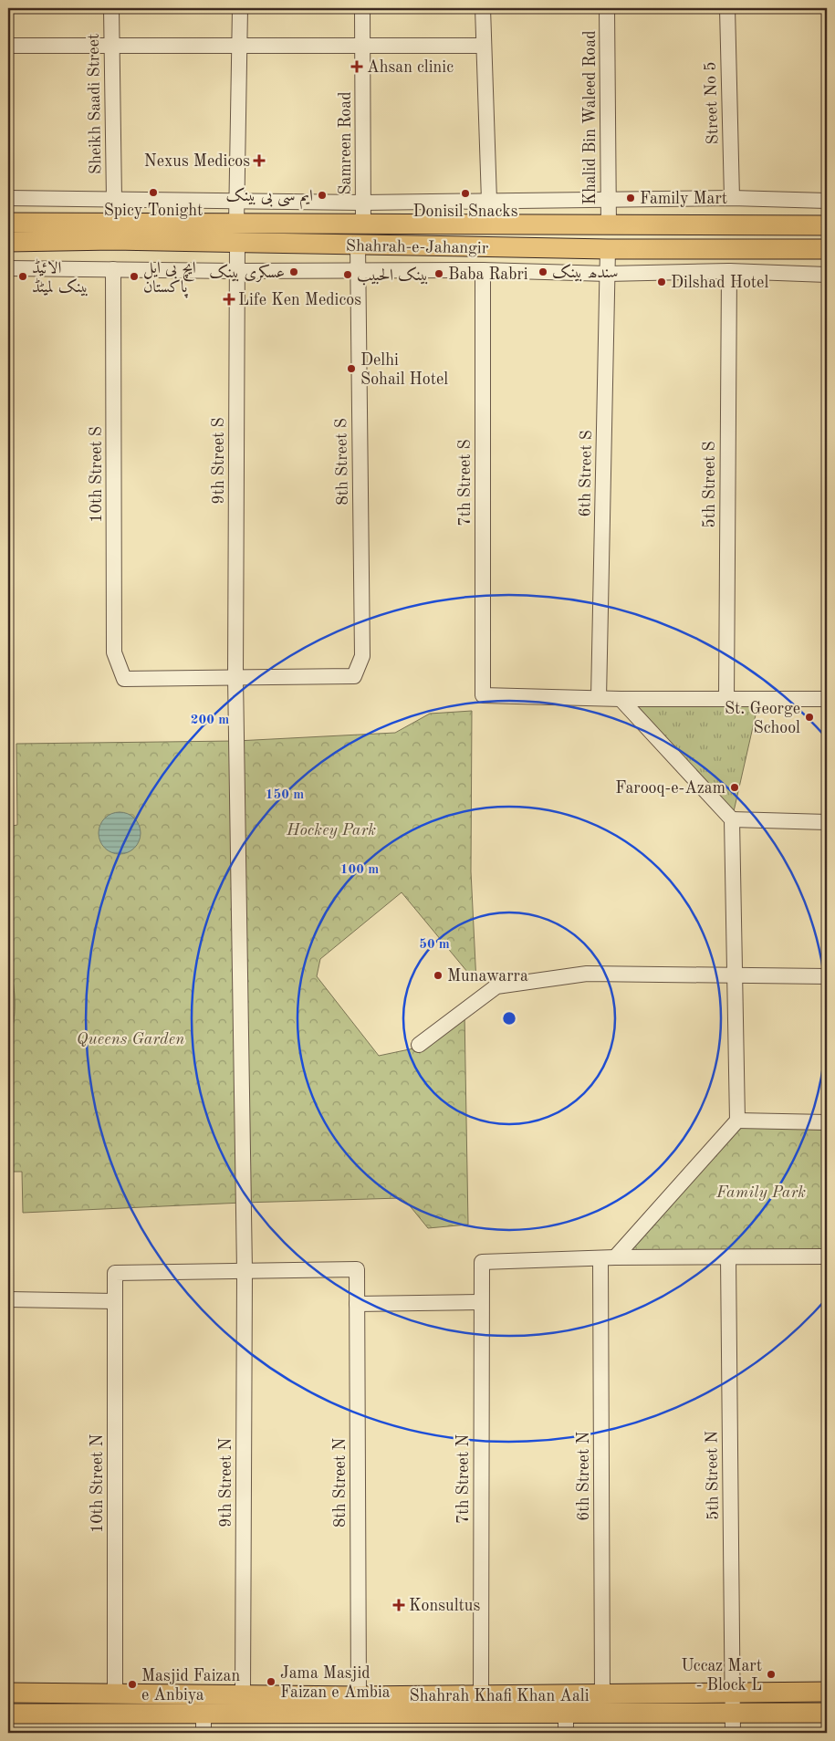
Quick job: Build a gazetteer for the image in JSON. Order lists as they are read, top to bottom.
{
  "streets": {
    "main road": ["Shahrah-e-Jahangir", "Shahrah Khafi Khan Aali"],
    "street": [
      "Street No 5",
      "Sheikh Saadi Street",
      "Khalid Bin Waleed Road",
      "Samreen Road",
      "9th Street S",
      "8th Street S",
      "6th Street S",
      "10th Street S",
      "7th Street S",
      "5th Street S",
      "5th Street N",
      "6th Street N",
      "7th Street N",
      "9th Street N",
      "8th Street N",
      "10th Street N"
    ]
  },
  "crossings": [
    ["Khalid Bin Waleed Road", "Shahrah-e-Jahangir"],
    ["Samreen Road", "Shahrah-e-Jahangir"],
    ["Shahrah-e-Jahangir", "9th Street S"],
    ["Shahrah-e-Jahangir", "8th Street S"],
    ["Shahrah-e-Jahangir", "6th Street S"],
    ["9th Street S", "8th Street S"],
    ["9th Street S", "10th Street S"],
    ["9th Street S", "9th Street N"],
    ["9th Street S", "8th Street N"],
    ["9th Street S", "10th Street N"],
    ["8th Street S", "10th Street S"],
    ["6th Street S", "7th Street S"],
    ["5th Street N", "Shahrah Khafi Khan Aali"],
    ["6th Street N", "7th Street N"],
    ["6th Street N", "Shahrah Khafi Khan Aali"],
    ["7th Street N", "Shahrah Khafi Khan Aali"],
    ["9th Street N", "8th Street N"],
    ["9th Street N", "10th Street N"],
    ["9th Street N", "Shahrah Khafi Khan Aali"],
    ["8th Street N", "10th Street N"],
    ["8th Street N", "Shahrah Khafi Khan Aali"],
    ["10th Street N", "Shahrah Khafi Khan Aali"]
  ],
  "parks": ["Hockey Park", "Queens Garden", "Family Park"],
  "places": {
    "health": [
      "Ahsan clinic",
      "Nexus Medicos",
      "Life Ken Medicos",
      "Konsultus"
    ],
    "other": [
      "Spicy Tonight",
      "Donisil Snacks",
      "ایم سی بی بینک",
      "Family Mart",
      "عسکری بینک",
      "سندھ بینک",
      "Baba Rabri",
      "بينک الحبيب",
      "الائیڈ بینک لمیٹڈ",
      "ایچ بی ایل پاکستان",
      "Dilshad Hotel",
      "Delhi Sohail Hotel",
      "St. George School",
      "Farooq-e-Azam",
      "Munawarra",
      "Uccaz Mart - Block L",
      "Jama Masjid Faizan e Ambia",
      "Masjid Faizan e Anbiya"
    ]
  },
  "rings": [
    "200 m",
    "150 m",
    "100 m",
    "50 m"
  ]
}
